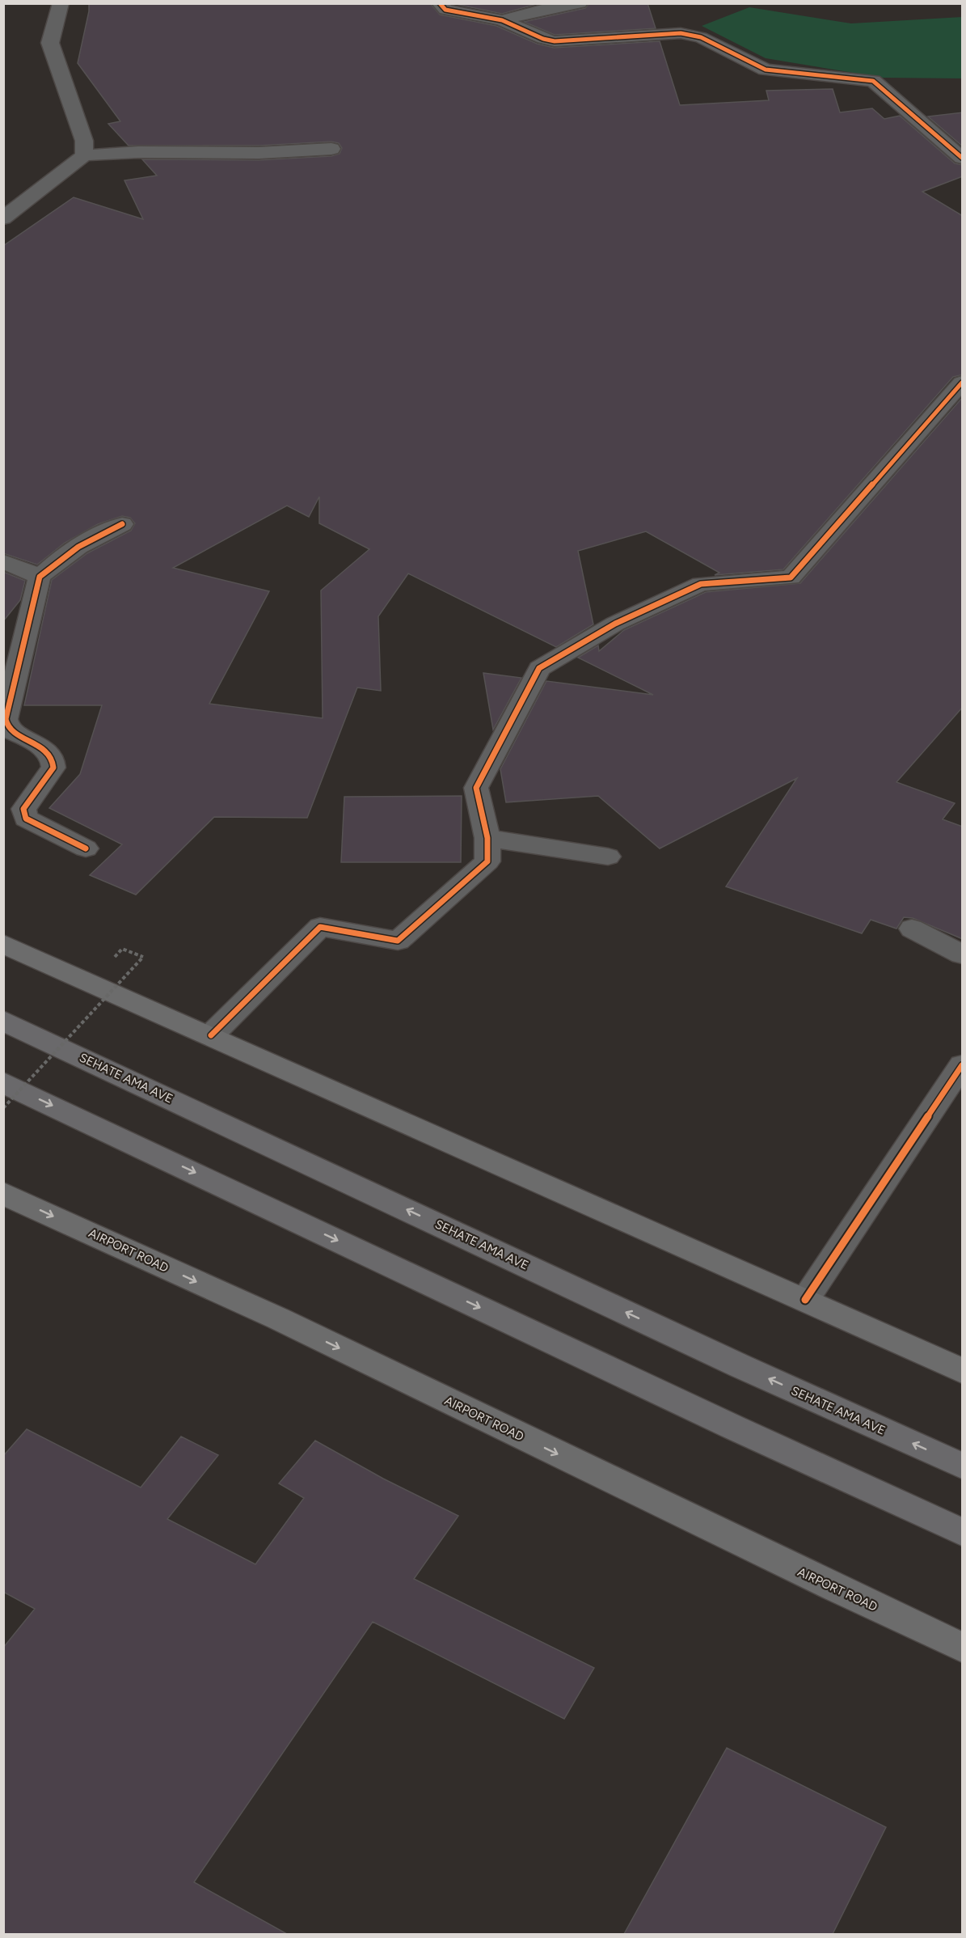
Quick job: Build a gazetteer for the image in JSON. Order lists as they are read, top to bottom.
{
  "streets": {
    "main road": ["SEHATE AMA AVE", "AIRPORT ROAD"]
  }
}
